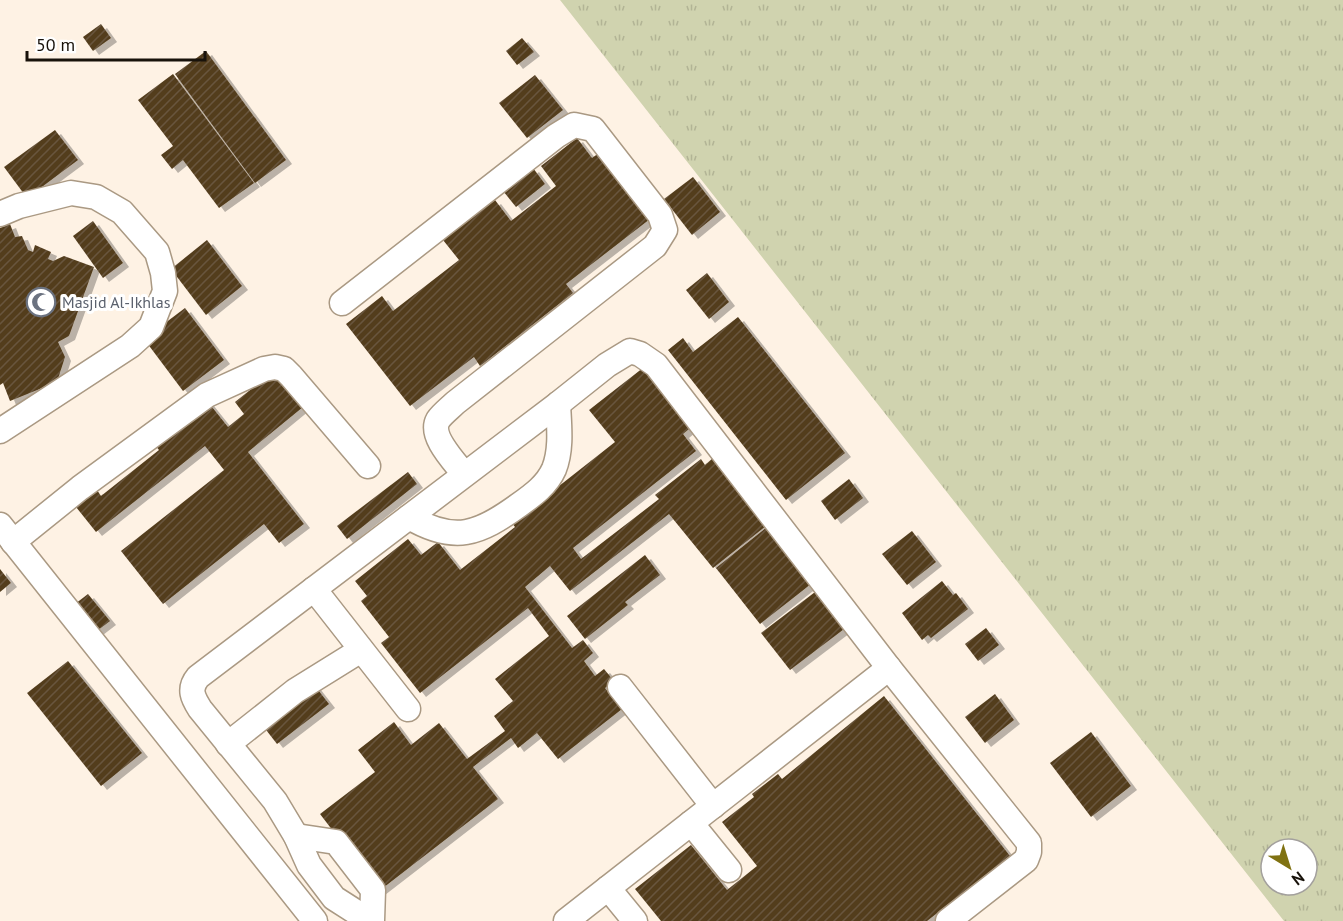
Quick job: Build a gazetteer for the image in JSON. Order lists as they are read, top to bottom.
{
  "places": {
    "mosque": ["Masjid Al-Ikhlas"]
  },
  "scale_bar": "50 m",
  "north": "bottom right"
}
